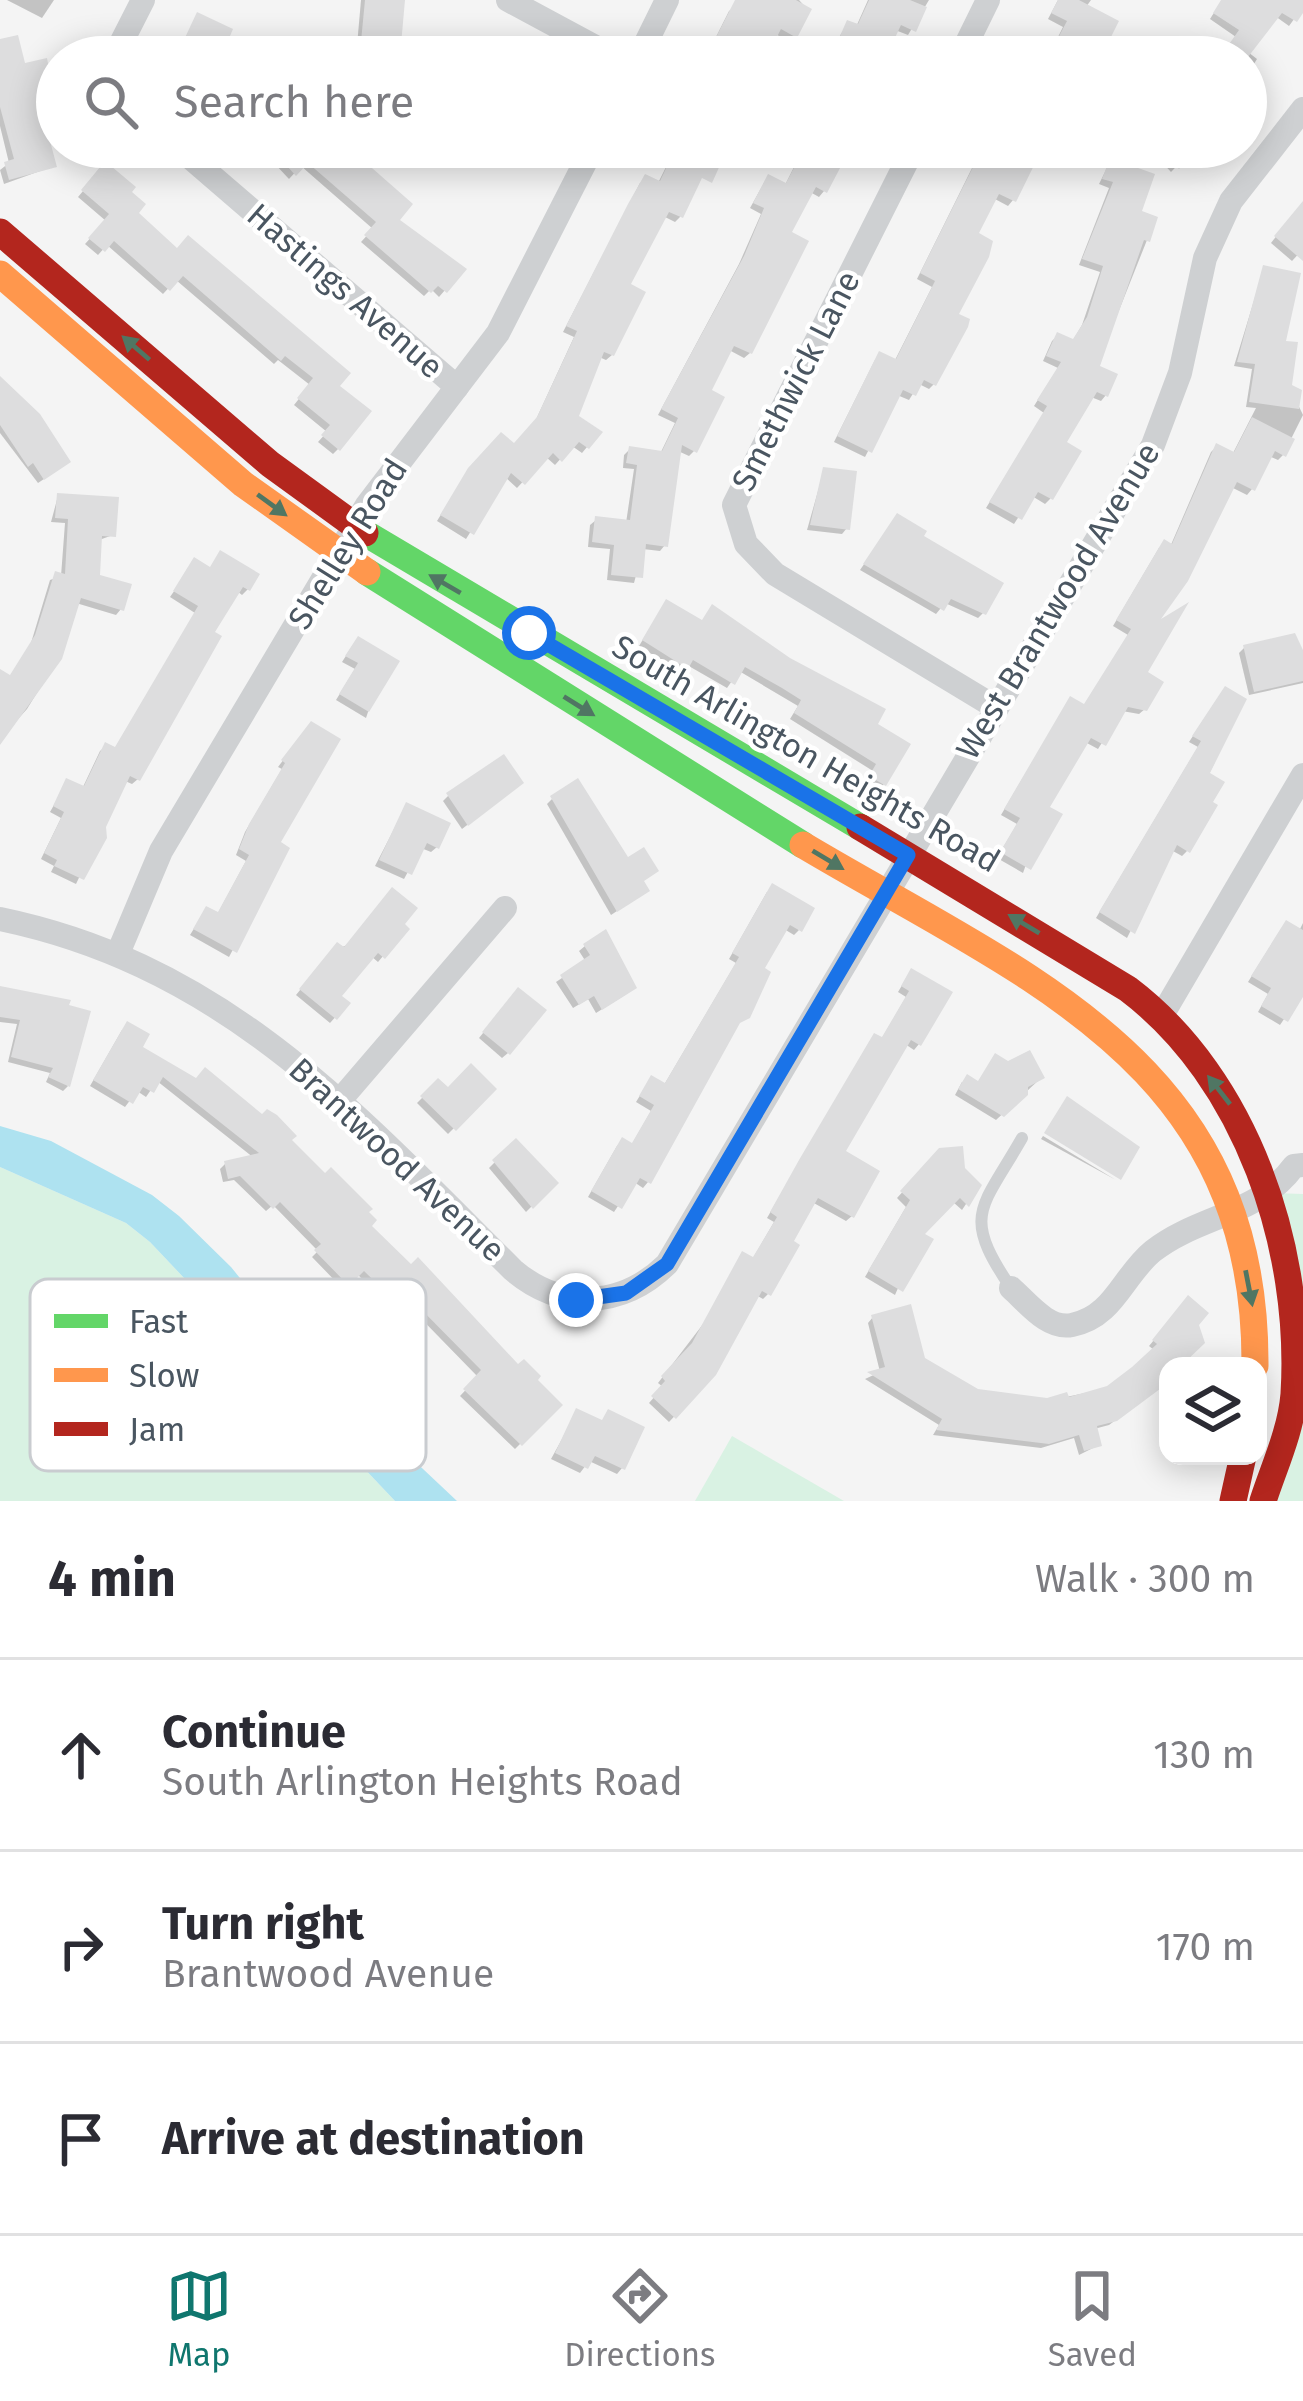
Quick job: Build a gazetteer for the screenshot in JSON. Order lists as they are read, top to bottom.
{
  "streets": {
    "main road": ["South Arlington Heights Road"],
    "street": [
      "Hastings Avenue",
      "Smethwick Lane",
      "Shelley Road",
      "West Brantwood Avenue",
      "Brantwood Avenue"
    ]
  },
  "crossings": [
    ["Hastings Avenue", "Shelley Road"],
    ["Smethwick Lane", "West Brantwood Avenue"],
    ["Shelley Road", "South Arlington Heights Road"],
    ["Shelley Road", "Brantwood Avenue"],
    ["West Brantwood Avenue", "South Arlington Heights Road"],
    ["West Brantwood Avenue", "Brantwood Avenue"]
  ],
  "legend": ["Fast", "Slow", "Jam"],
  "page": {
    "search": "Search here",
    "heading": ["4 min", "Walk · 300 m"],
    "list": [
      ["Continue", "South Arlington Heights Road", "130 m"],
      ["Turn right", "Brantwood Avenue", "170 m"],
      "Arrive at destination"
    ],
    "nav": ["Map", "Directions", "Saved"]
  }
}
